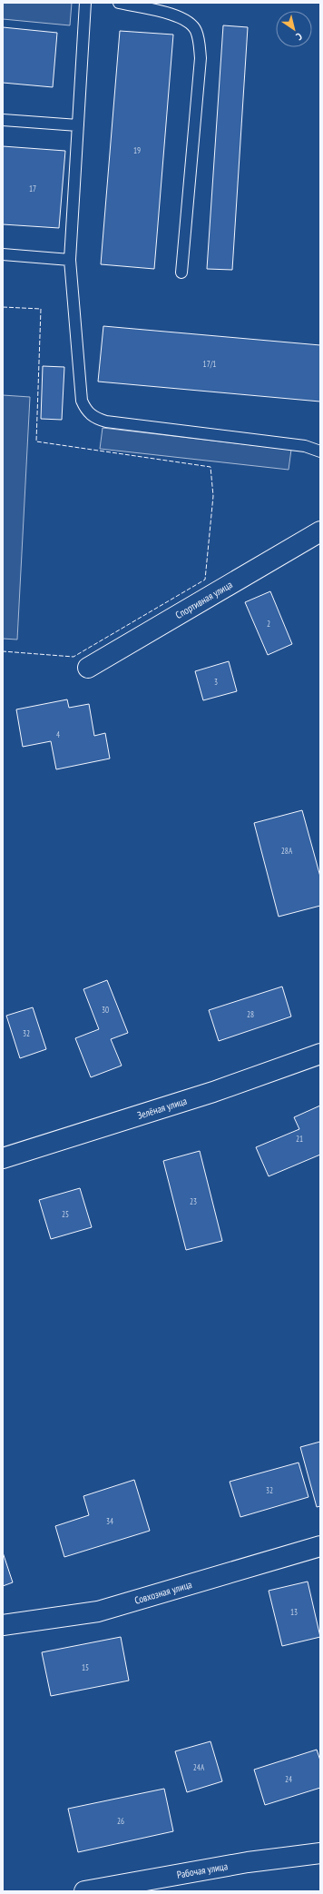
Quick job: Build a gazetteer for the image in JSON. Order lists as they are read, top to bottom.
{
  "streets": {
    "street": [
      "Спортивная улица",
      "Зелёная улица",
      "Совхозная улица",
      "Рабочая улица"
    ]
  },
  "house_numbers": [
    "19",
    "17",
    "17/1",
    "2",
    "3",
    "4",
    "28А",
    "30",
    "28",
    "32",
    "21",
    "23",
    "25",
    "32",
    "34",
    "13",
    "15",
    "24А",
    "24",
    "26"
  ],
  "north": "bottom right"
}
